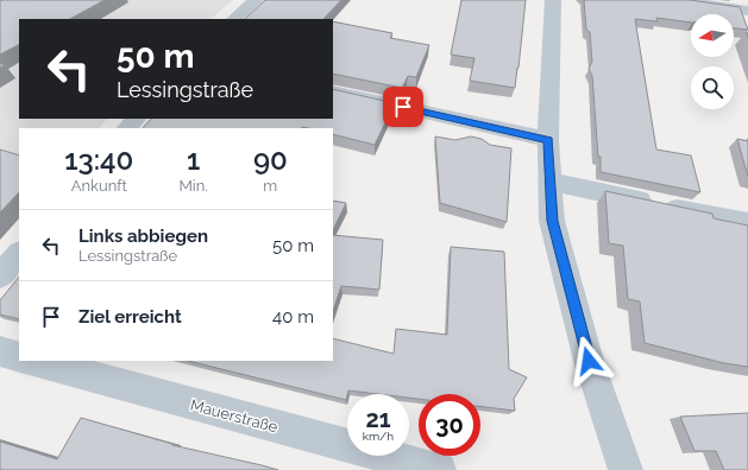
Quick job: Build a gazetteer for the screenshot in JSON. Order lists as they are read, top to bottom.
{
  "streets": {
    "street": ["Mauerstraße"]
  },
  "north": "left",
  "page": {
    "turn": ["50 m", "Lessingstraße"],
    "eta": [
      "13:40",
      "Ankunft",
      "1",
      "Min.",
      "90",
      "m"
    ],
    "list": [
      {
        "name": "Links abbiegen",
        "note": "Lessingstraße",
        "value": "50 m"
      },
      {
        "name": "Ziel erreicht",
        "value": "40 m"
      }
    ],
    "speed": "21 km/h",
    "limit": "30"
  }
}
